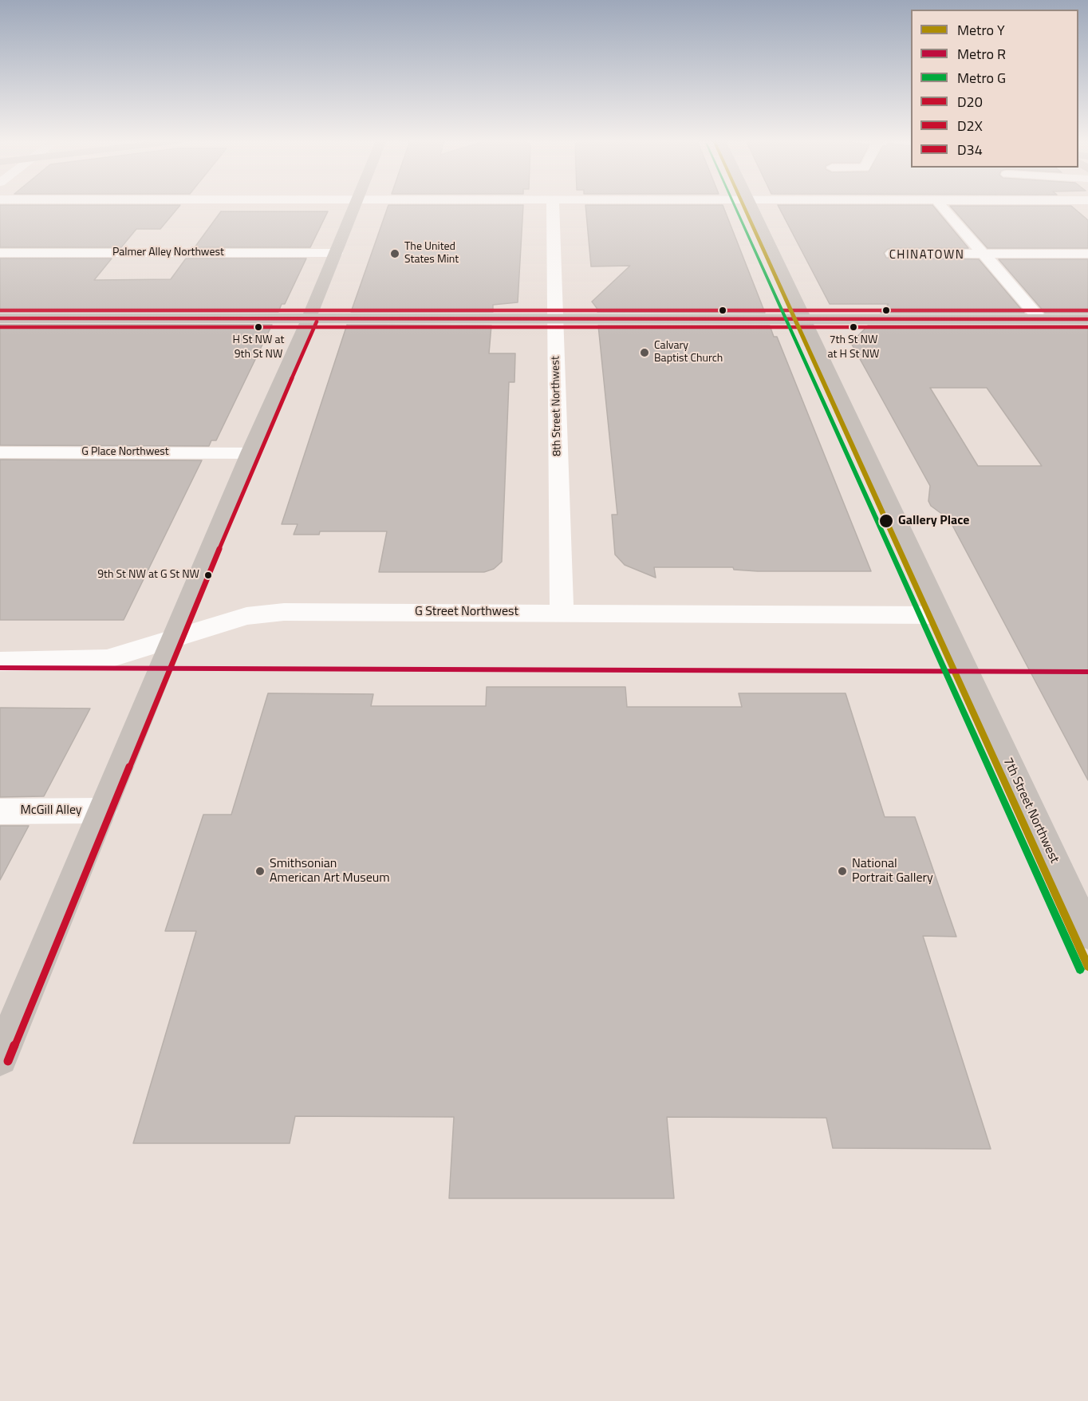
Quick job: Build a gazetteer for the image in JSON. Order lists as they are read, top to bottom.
{
  "streets": {
    "main road": ["7th Street Northwest"],
    "street": [
      "Palmer Alley Northwest",
      "8th Street Northwest",
      "G Place Northwest",
      "G Street Northwest",
      "McGill Alley"
    ]
  },
  "crossings": [
    ["8th Street Northwest", "G Street Northwest"],
    ["G Street Northwest", "7th Street Northwest"]
  ],
  "districts": ["CHINATOWN"],
  "places": [
    "The United States Mint",
    "H St NW at 9th St NW",
    "7th St NW at H St NW",
    "Calvary Baptist Church",
    "Gallery Place",
    "9th St NW at G St NW",
    "Smithsonian American Art Museum",
    "National Portrait Gallery"
  ],
  "lines": [
    "metro line Y",
    "metro line G",
    "transit line D34",
    "transit line D20",
    "transit line D2X",
    "metro line R"
  ],
  "legend": [
    "Metro Y",
    "Metro R",
    "Metro G",
    "D20",
    "D2X",
    "D34"
  ]
}
